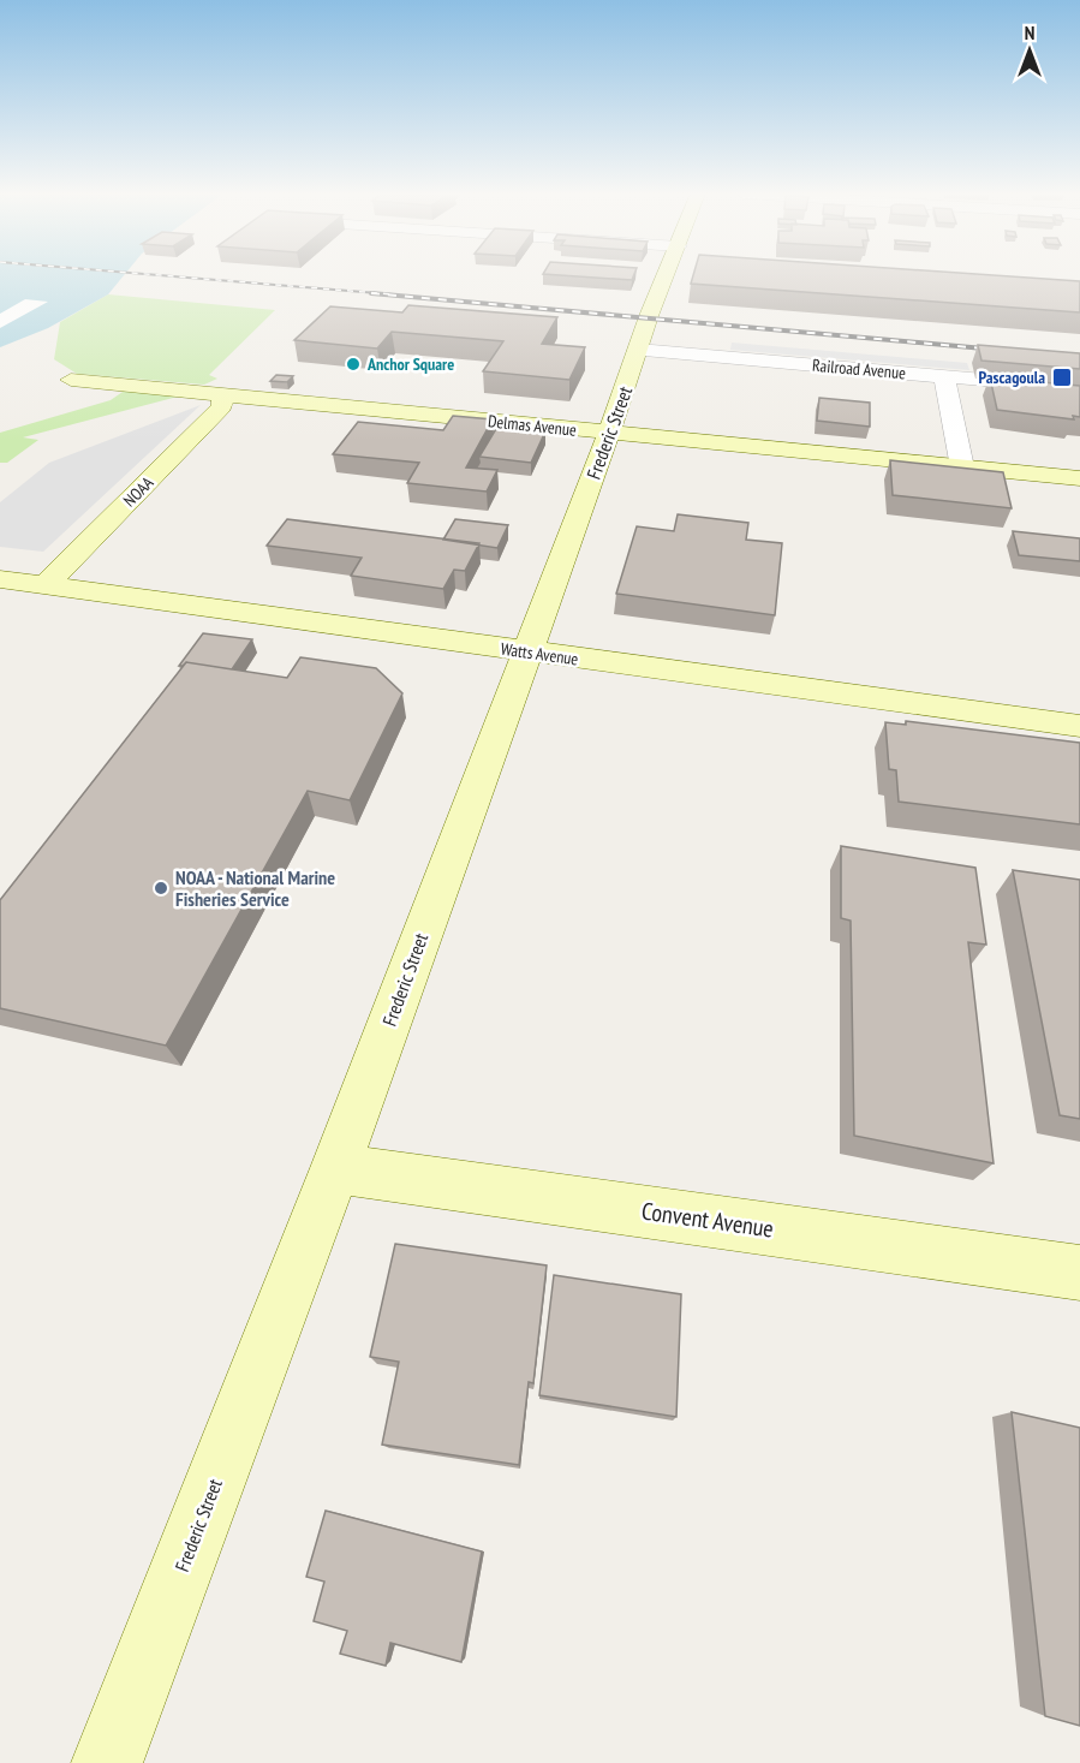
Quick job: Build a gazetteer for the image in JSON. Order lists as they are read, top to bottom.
{
  "streets": {
    "street": [
      "Railroad Avenue",
      "Delmas Avenue",
      "Frederic Street",
      "NOAA",
      "Watts Avenue",
      "Convent Avenue"
    ]
  },
  "crossings": [
    ["Railroad Avenue", "Frederic Street"],
    ["Delmas Avenue", "Frederic Street"],
    ["Delmas Avenue", "NOAA"],
    ["Frederic Street", "Watts Avenue"],
    ["Frederic Street", "Convent Avenue"],
    ["NOAA", "Watts Avenue"]
  ],
  "places": {
    "other": ["Anchor Square", "NOAA - National Marine Fisheries Service"],
    "transit": ["Pascagoula"]
  },
  "north": "top"
}
